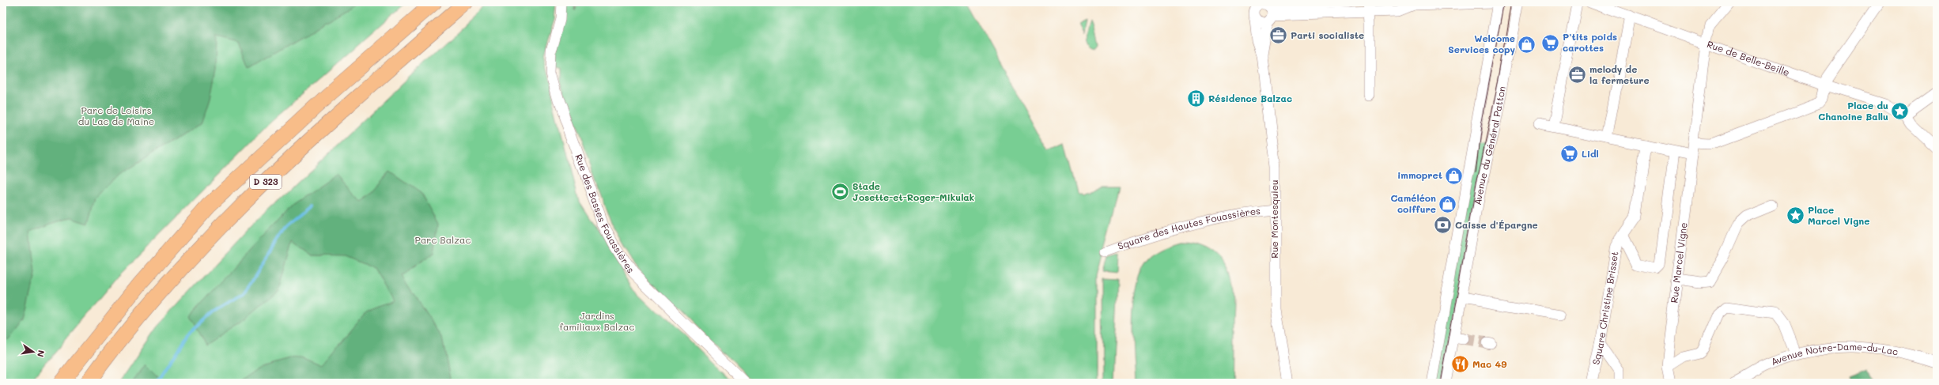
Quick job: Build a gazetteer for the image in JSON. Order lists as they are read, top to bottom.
{
  "streets": {
    "highway": ["D 323"],
    "street": [
      "Rue de Belle-Beille",
      "Avenue du Général Patton",
      "Rue des Basses Fouassières",
      "Rue Montesquieu",
      "Square des Hautes Fouassières",
      "Rue Marcel Vigne",
      "Square Christine Brisset",
      "Avenue Notre-Dame-du-Lac"
    ]
  },
  "crossings": [
    ["Rue de Belle-Beille", "Rue Marcel Vigne"],
    ["Rue Montesquieu", "Square des Hautes Fouassières"]
  ],
  "parks": ["Parc de Loisirs du Lac de Maine", "Parc Balzac", "Jardins familiaux Balzac"],
  "places": {
    "office": ["Parti socialiste", "melody de la fermeture"],
    "supermarket": ["P'tits poids carottes", "Lidl"],
    "shop": ["Welcome Services copy", "immopret", "Caméléon coiffure"],
    "building": ["Résidence Balzac"],
    "place": ["Place du Chanoine Ballu", "Place Marcel Vigne"],
    "sports": ["Stade Josette-et-Roger-Mikulak"],
    "bank": ["Caisse d'Épargne"],
    "restaurant": ["Mac 49"]
  },
  "north": "right"
}
